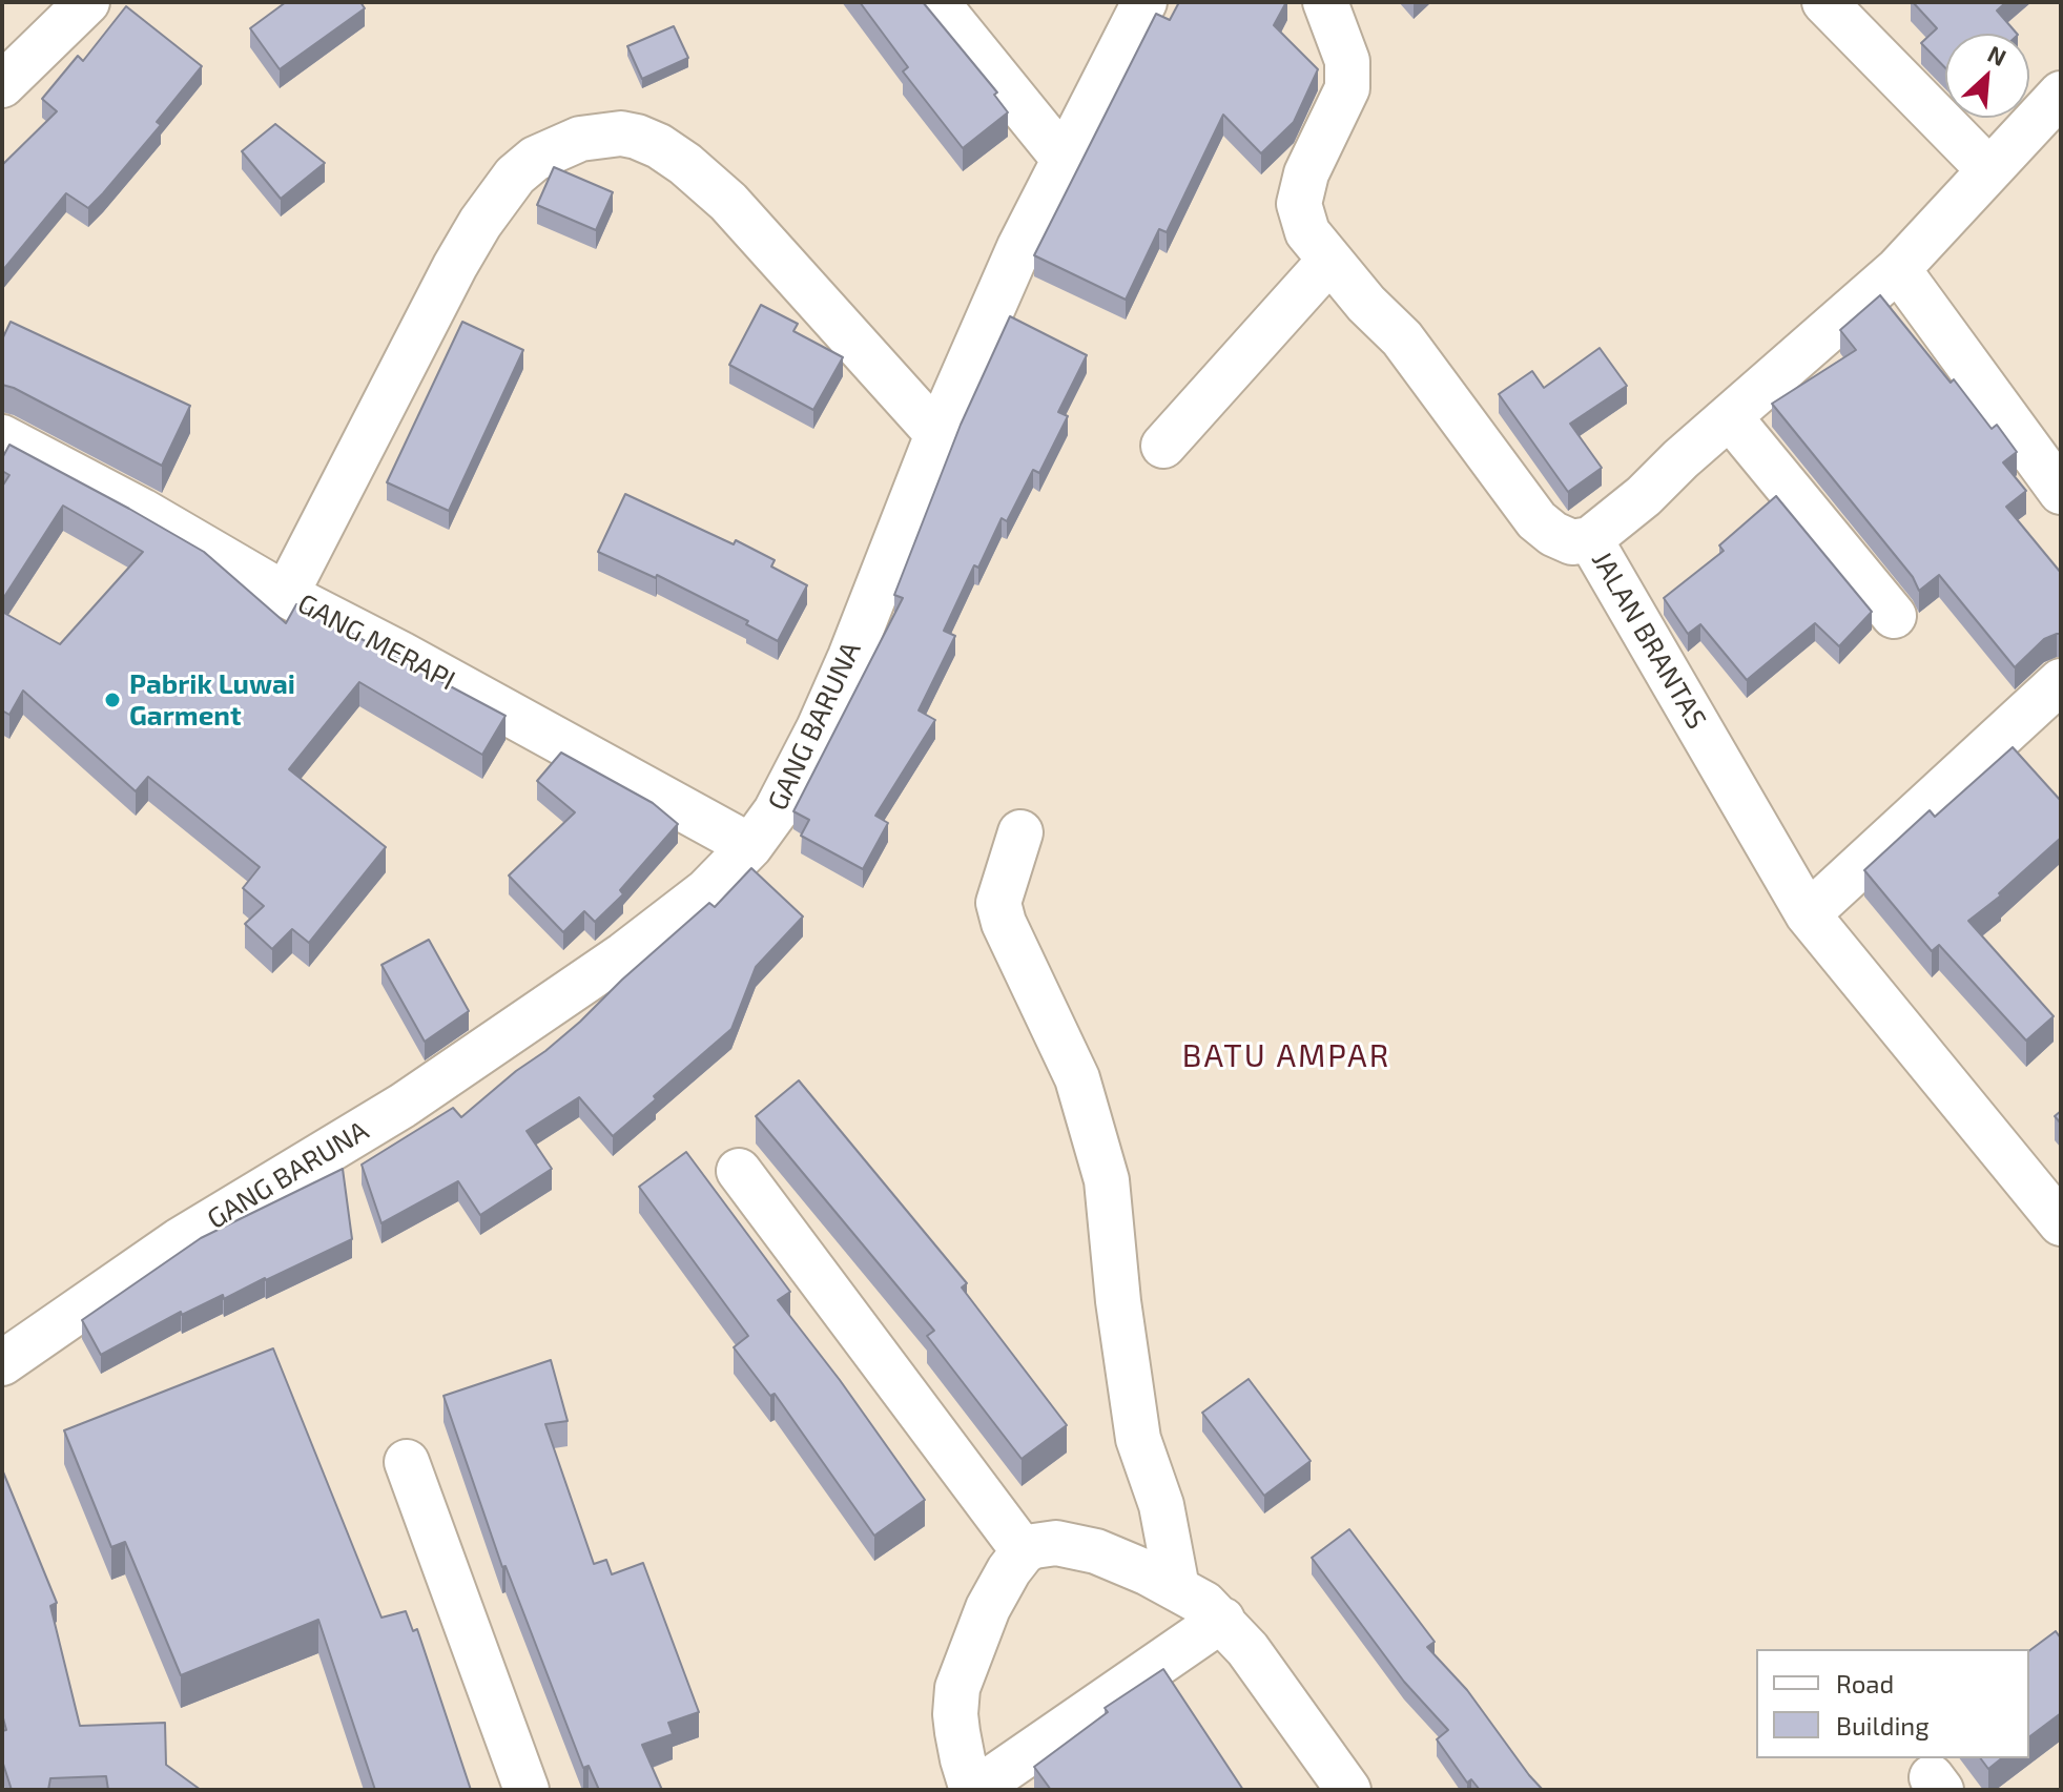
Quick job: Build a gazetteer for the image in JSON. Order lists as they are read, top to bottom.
{
  "streets": {
    "street": ["JALAN BRANTAS", "GANG MERAPI", "GANG BARUNA"]
  },
  "crossings": [
    ["GANG MERAPI", "GANG BARUNA"]
  ],
  "districts": ["BATU AMPAR"],
  "places": ["Pabrik Luwai Garment"],
  "legend": ["Road", "Building"],
  "north": "top right"
}
